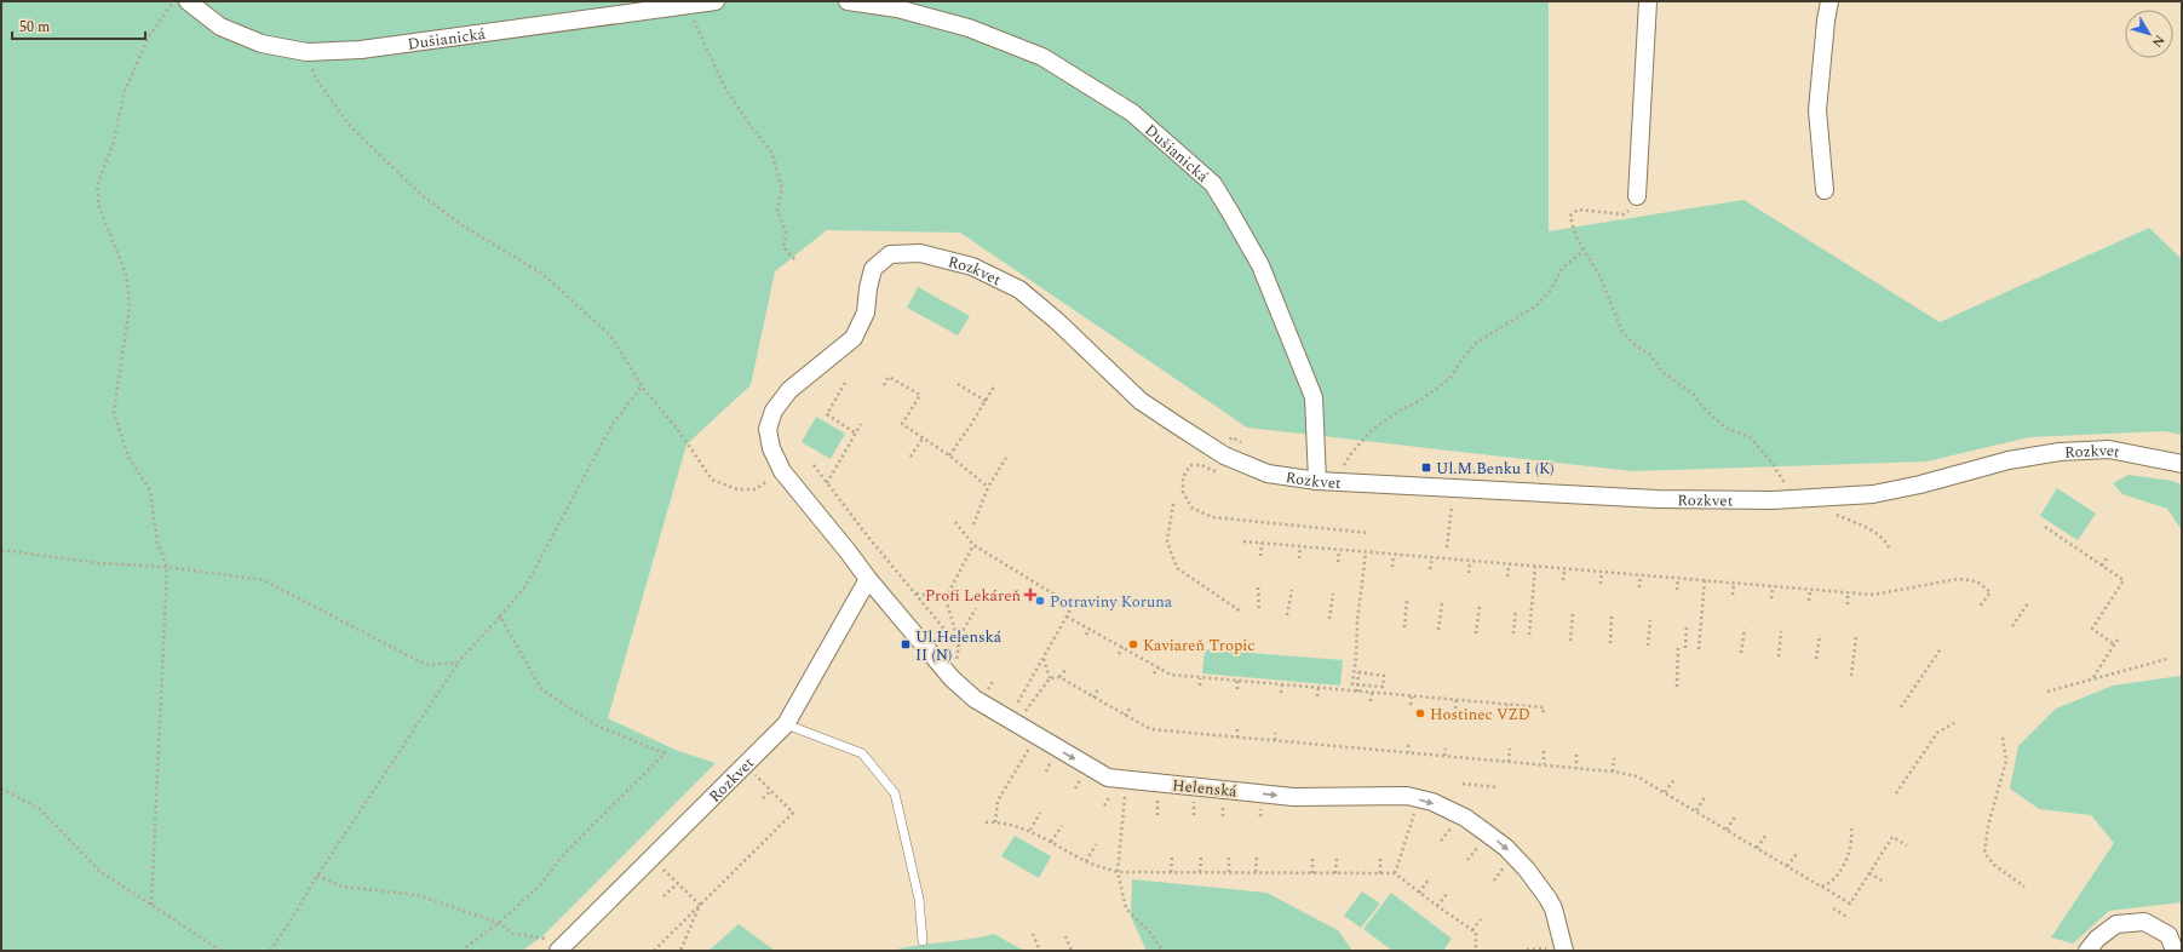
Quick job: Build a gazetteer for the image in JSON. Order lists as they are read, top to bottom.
{
  "streets": {
    "street": ["Dušianická", "Rozkvet", "Helenská"]
  },
  "crossings": [
    ["Dušianická", "Rozkvet"],
    ["Rozkvet", "Helenská"]
  ],
  "one_way": ["Helenská"],
  "places": {
    "transit": ["Ul.M.Benku I (K)", "Ul.Helenská II (N)"],
    "health": ["Profi Lekáreň"],
    "other": ["Potraviny Koruna", "Kaviareň Tropic", "Hostinec VZD"]
  },
  "scale_bar": "50 m",
  "north": "bottom right"
}
